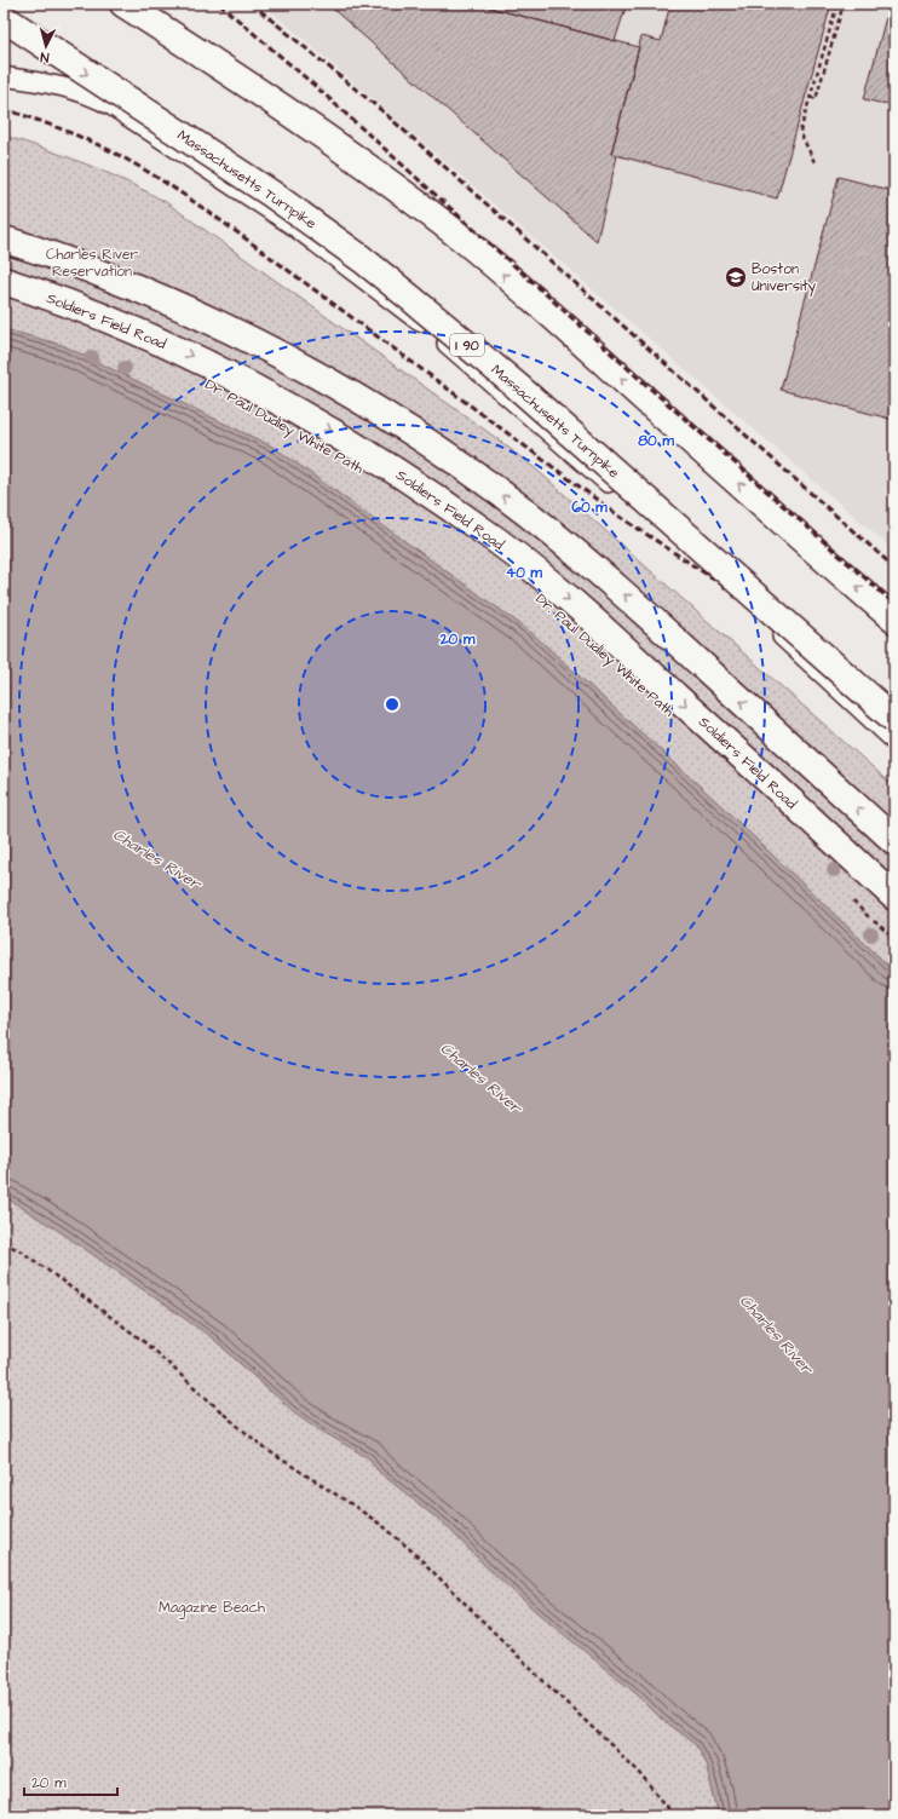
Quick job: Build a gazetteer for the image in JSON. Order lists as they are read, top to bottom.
{
  "streets": {
    "highway": ["Massachusetts Turnpike", "Soldiers Field Road", "I 90"]
  },
  "water": ["Charles River"],
  "parks": ["Charles River Reservation", "Magazine Beach"],
  "places": {
    "school or university": ["Boston University"]
  },
  "scale_bar": "20 m",
  "north": "bottom",
  "rings": [
    "80 m",
    "60 m",
    "40 m",
    "20 m"
  ]
}
